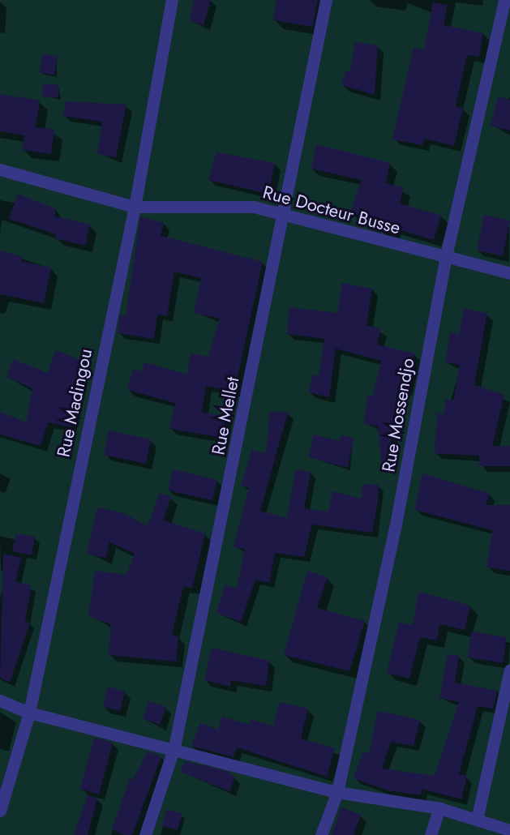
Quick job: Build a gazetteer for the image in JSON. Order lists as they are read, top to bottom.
{
  "streets": {
    "street": [
      "Rue Docteur Busse",
      "Rue Madingou",
      "Rue Mossendjo",
      "Rue Mellet"
    ]
  },
  "crossings": [
    ["Rue Docteur Busse", "Rue Madingou"],
    ["Rue Docteur Busse", "Rue Mossendjo"],
    ["Rue Docteur Busse", "Rue Mellet"]
  ]
}
